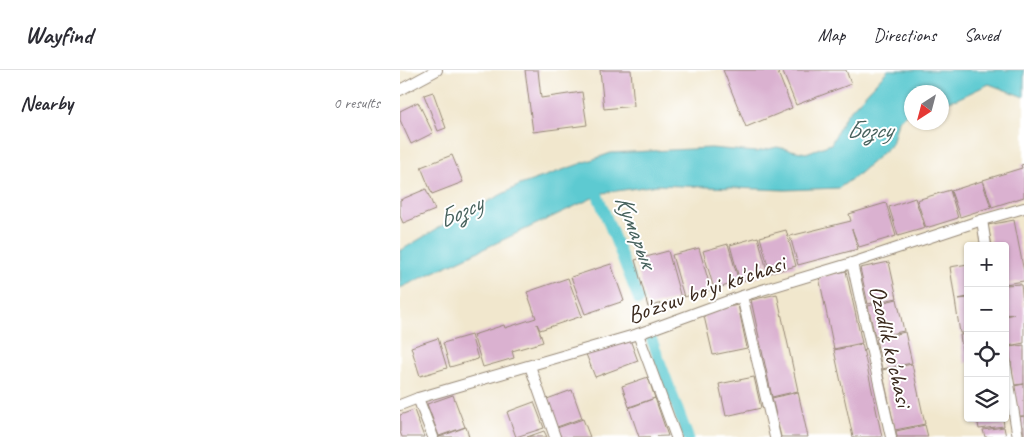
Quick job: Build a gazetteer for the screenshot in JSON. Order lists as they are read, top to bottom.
{
  "streets": {
    "street": ["Bo'zsuv bo'yi ko'chasi", "Ozodlik ko'chasi"]
  },
  "crossings": [
    ["Bo'zsuv bo'yi ko'chasi", "Ozodlik ko'chasi"]
  ],
  "water": ["Бозсу", "Кумарык"],
  "north": "bottom left",
  "page": {
    "header": "Wayfind",
    "nav": ["Map", "Directions", "Saved"],
    "heading": ["Nearby", "0 results"],
    "map_buttons": ["+", "−"]
  }
}
